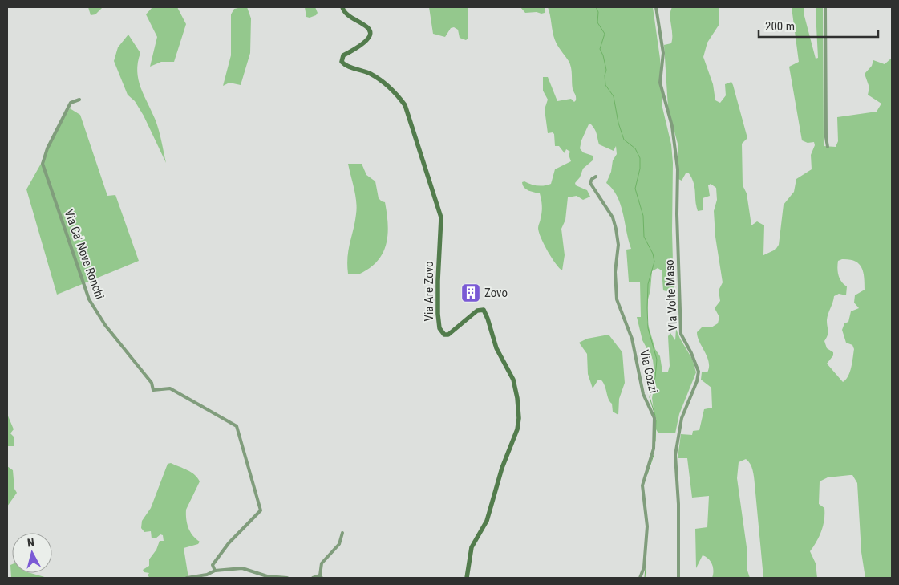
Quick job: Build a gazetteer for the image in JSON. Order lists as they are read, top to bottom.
{
  "streets": {
    "street": [
      "Via Ca' Nove Ronchi",
      "Via Are Zovo",
      "Via Volte Maso",
      "Via Cozzi"
    ]
  },
  "places": {
    "building": ["Zovo"]
  },
  "scale_bar": "200 m",
  "north": "top"
}
